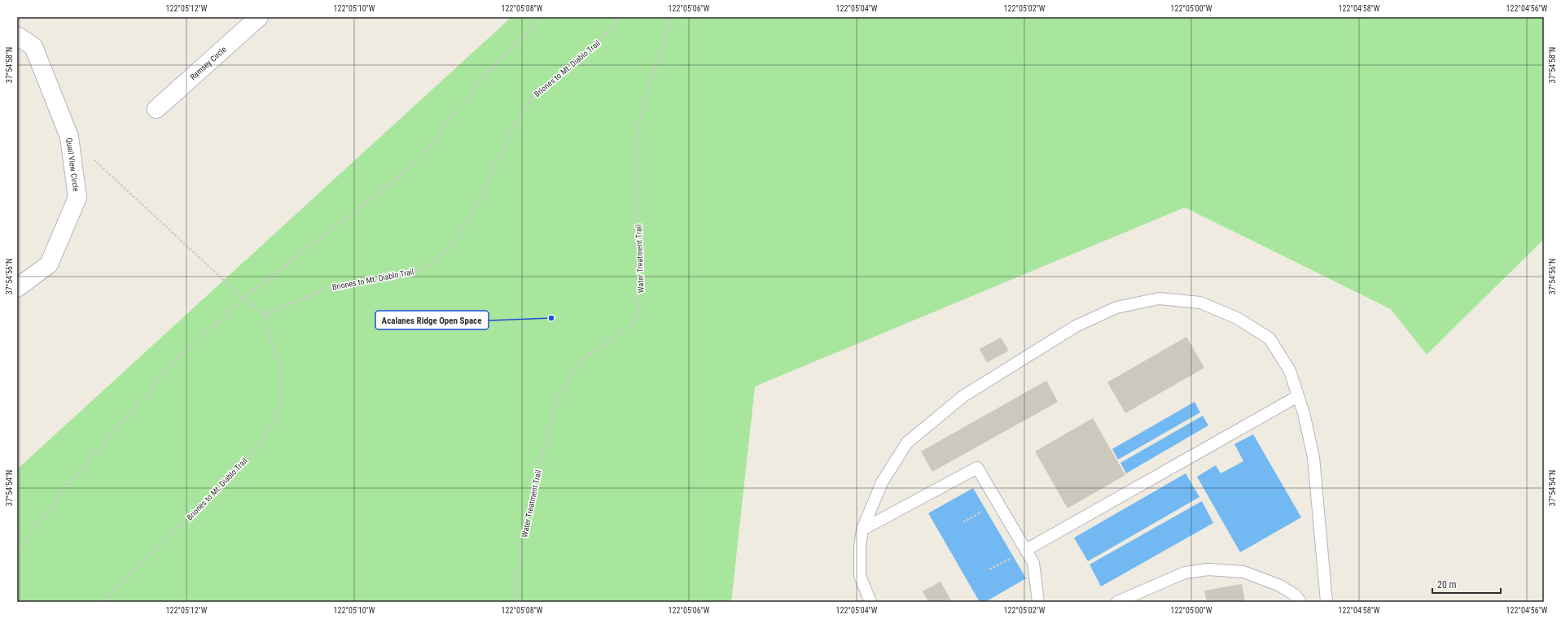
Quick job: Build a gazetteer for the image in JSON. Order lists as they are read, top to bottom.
{
  "streets": {
    "street": ["Ramsey Circle", "Quail View Circle"],
    "path": ["Briones to Mt. Diablo Trail", "Water Treatment Trail"]
  },
  "places": ["Acalanes Ridge Open Space"],
  "scale_bar": "20 m",
  "coordinates": [
    "122°05'12\"W",
    "122°05'10\"W",
    "122°05'08\"W",
    "122°05'06\"W",
    "122°05'04\"W",
    "122°05'02\"W",
    "122°05'00\"W",
    "122°04'58\"W",
    "122°04'56\"W",
    "37°54'58\"N",
    "37°54'56\"N",
    "37°54'54\"N"
  ]
}
